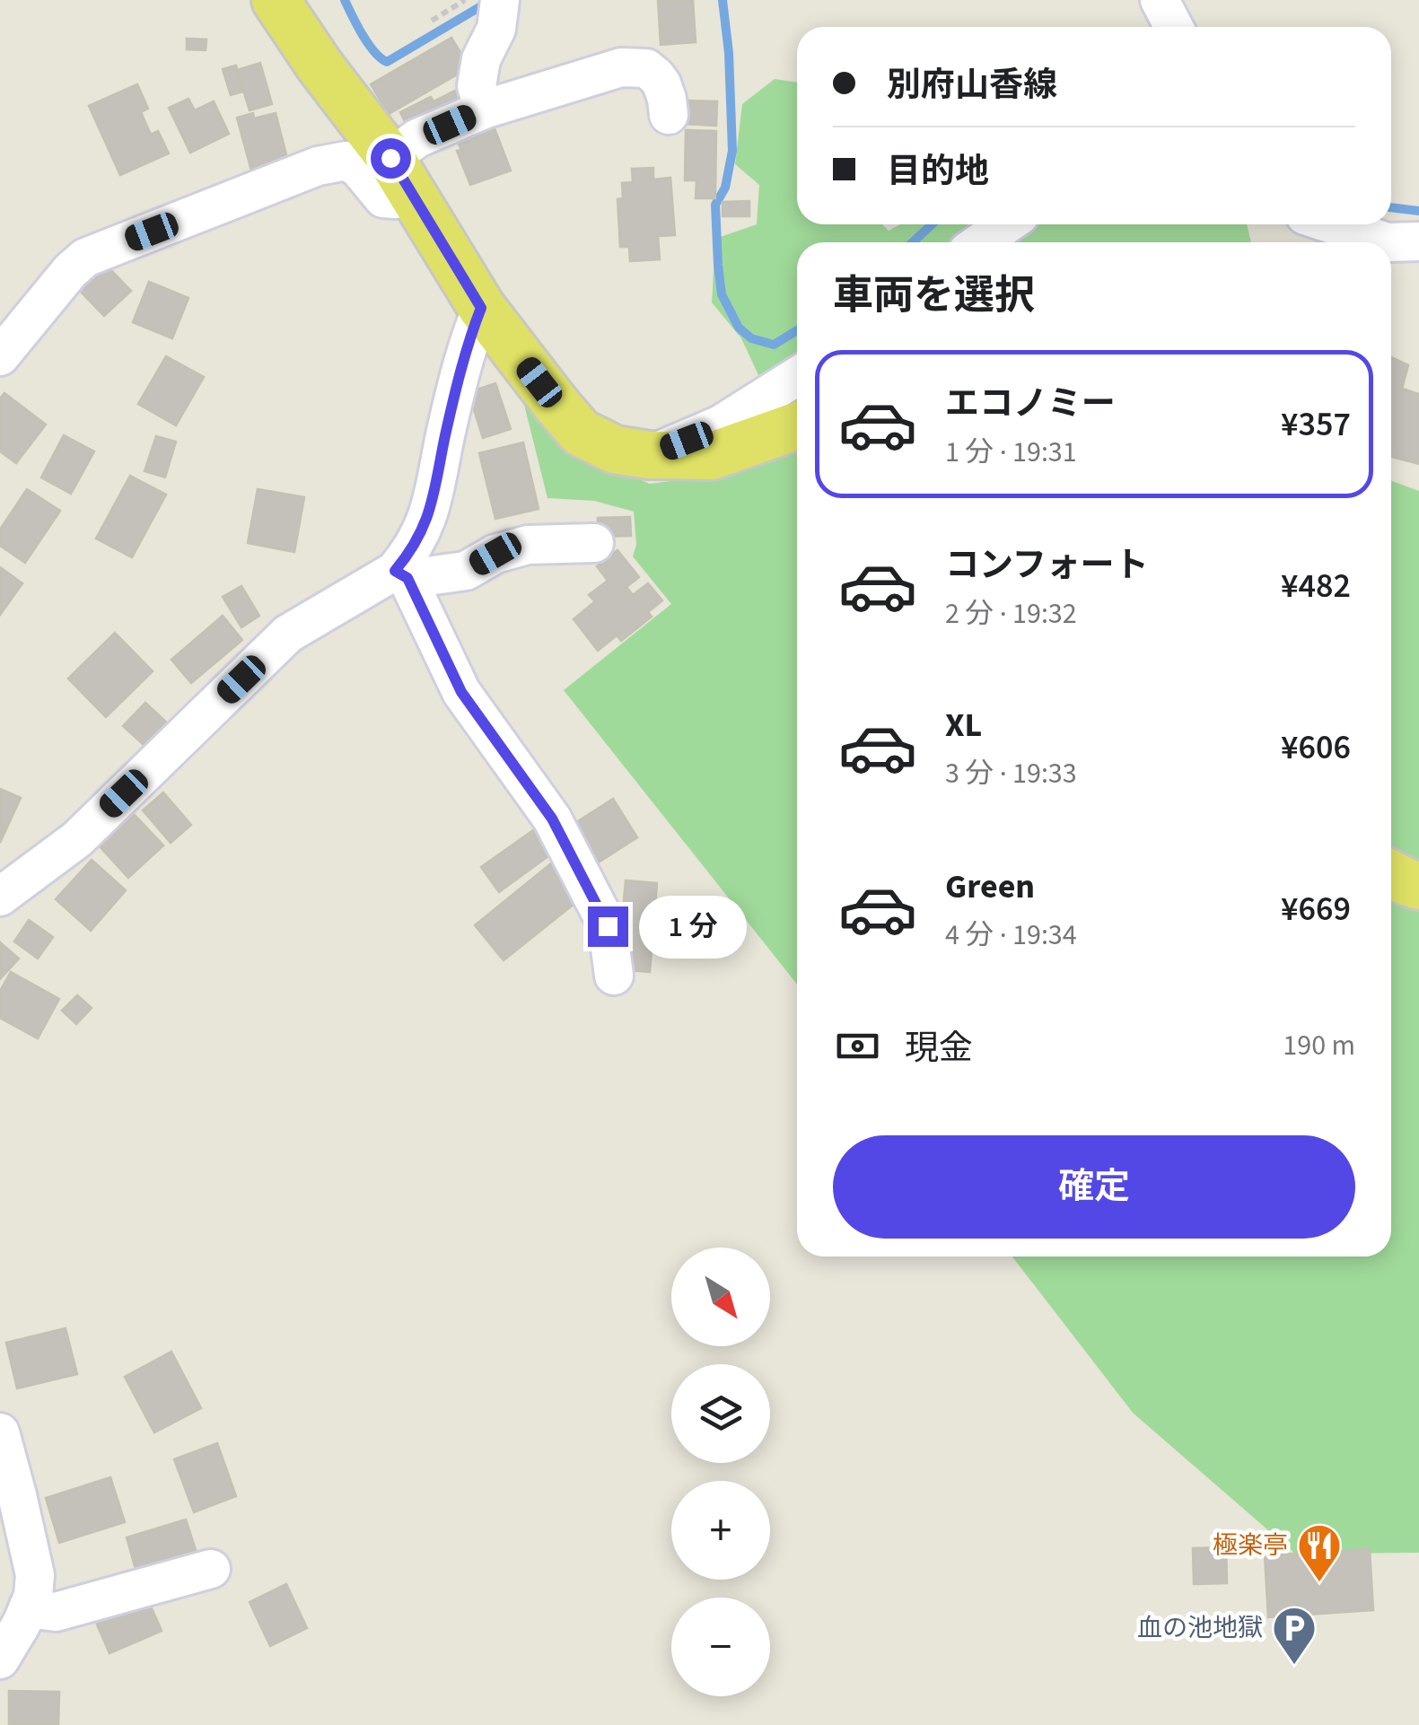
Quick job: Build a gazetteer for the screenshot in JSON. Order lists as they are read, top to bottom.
{
  "places": {
    "restaurant": ["極楽亭"],
    "parking": ["血の池地獄"]
  },
  "north": "bottom right",
  "page": {
    "banner": ["別府山香線", "目的地"],
    "heading": "車両を選択",
    "list": [
      {
        "name": "エコノミー",
        "note": "1 分 · 19:31",
        "value": "¥357"
      },
      {
        "name": "コンフォート",
        "note": "2 分 · 19:32",
        "value": "¥482"
      },
      {
        "name": "XL",
        "note": "3 分 · 19:33",
        "value": "¥606"
      },
      {
        "name": "Green",
        "note": "4 分 · 19:34",
        "value": "¥669"
      }
    ],
    "bubble": "1 分",
    "pay": ["現金", "190 m"],
    "buttons": "確定",
    "map_buttons": ["+", "−"]
  }
}
